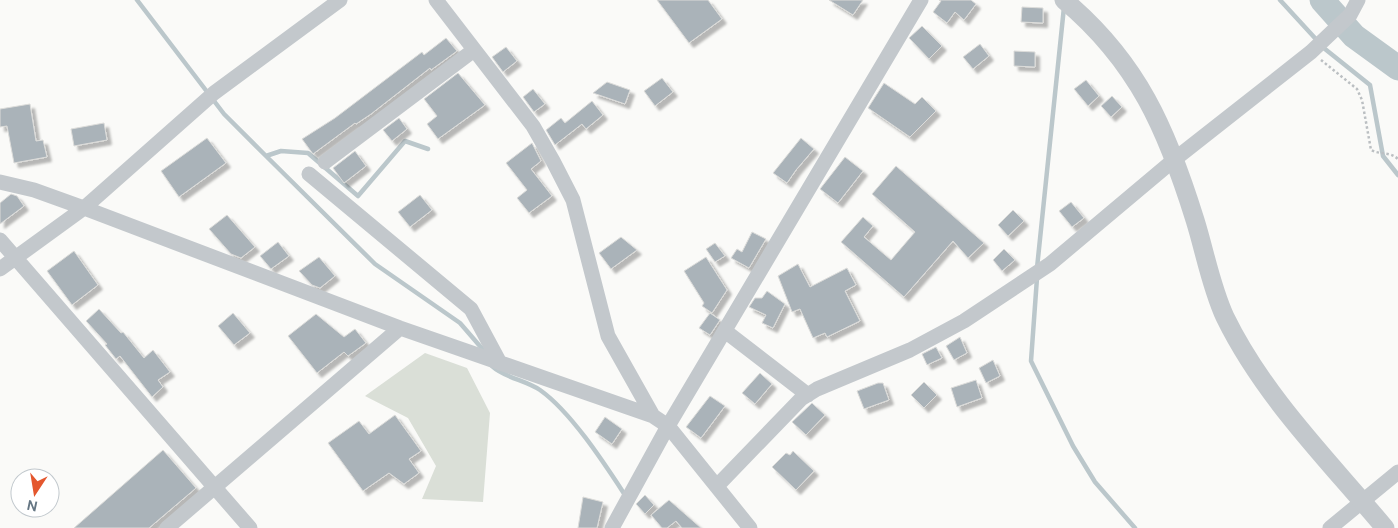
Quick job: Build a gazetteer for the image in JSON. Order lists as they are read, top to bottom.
{
  "north": "bottom"
}
